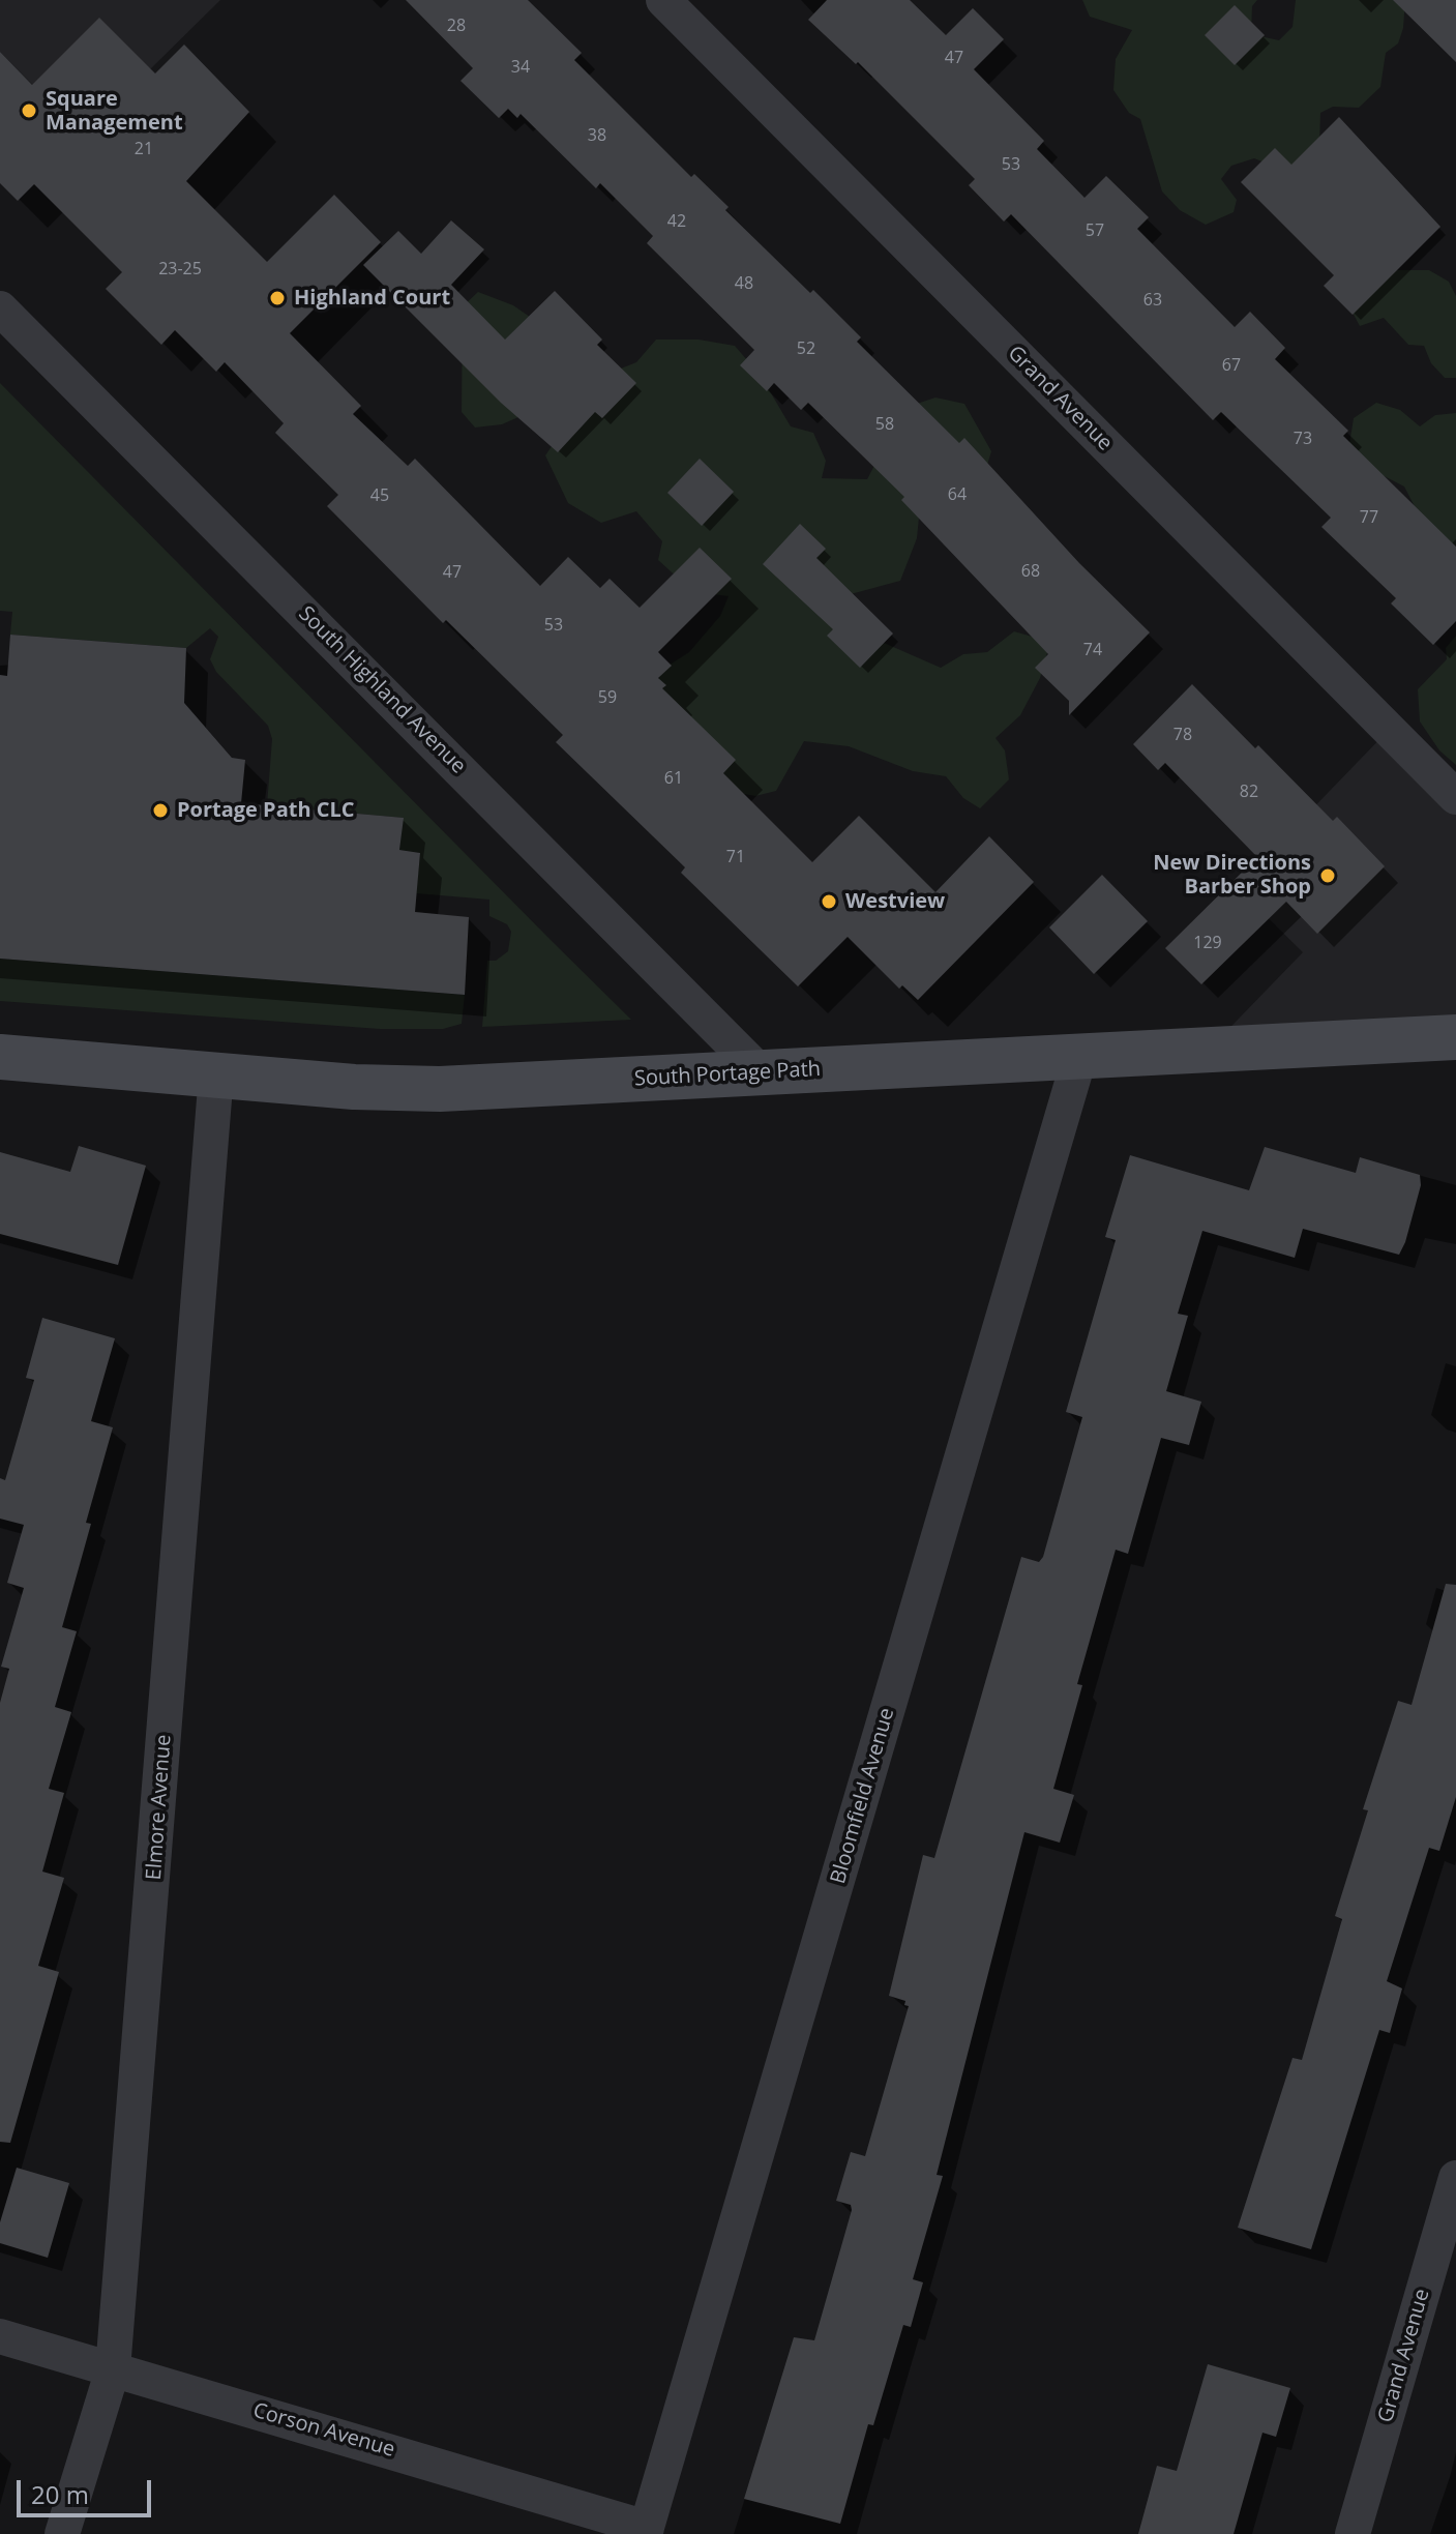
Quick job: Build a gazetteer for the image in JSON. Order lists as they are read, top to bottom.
{
  "streets": {
    "main road": ["South Portage Path"],
    "street": [
      "Grand Avenue",
      "South Highland Avenue",
      "Bloomfield Avenue",
      "Elmore Avenue",
      "Corson Avenue"
    ]
  },
  "crossings": [
    ["South Highland Avenue", "South Portage Path"],
    ["South Portage Path", "Bloomfield Avenue"],
    ["South Portage Path", "Elmore Avenue"],
    ["Bloomfield Avenue", "Corson Avenue"],
    ["Elmore Avenue", "Corson Avenue"]
  ],
  "places": [
    "Square Management",
    "Highland Court",
    "Portage Path CLC",
    "New Directions Barber Shop",
    "Westview"
  ],
  "house_numbers": [
    "28",
    "47",
    "34",
    "38",
    "21",
    "53",
    "42",
    "57",
    "23-25",
    "48",
    "63",
    "52",
    "67",
    "58",
    "73",
    "64",
    "45",
    "77",
    "68",
    "47",
    "53",
    "74",
    "59",
    "78",
    "61",
    "82",
    "71",
    "129"
  ],
  "scale_bar": "20 m"
}
